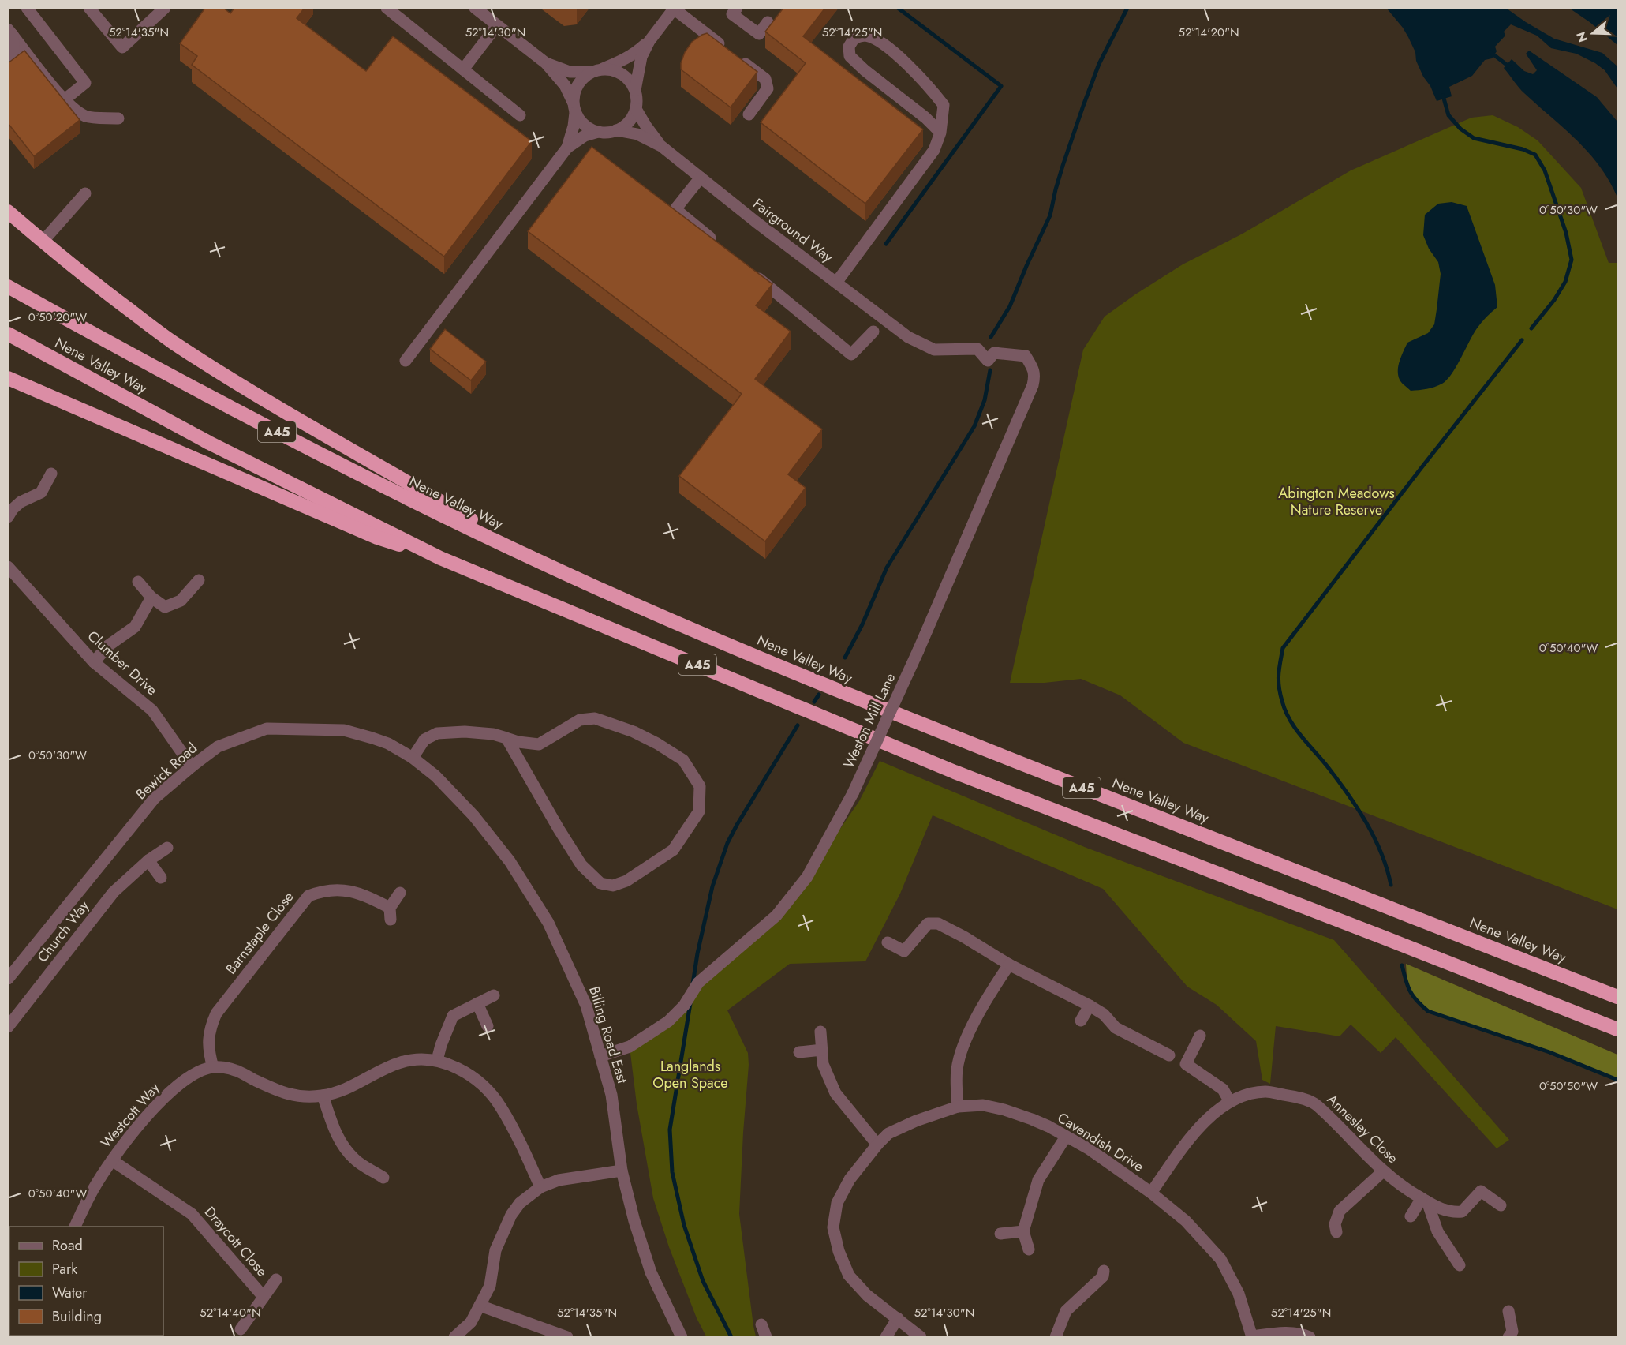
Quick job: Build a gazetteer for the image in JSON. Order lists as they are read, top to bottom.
{
  "streets": {
    "highway": ["Nene Valley Way", "A45"],
    "street": [
      "Fairground Way",
      "Clumber Drive",
      "Weston Mill Lane",
      "Bewick Road",
      "Church Way",
      "Barnstaple Close",
      "Billing Road East",
      "Westcott Way",
      "Annesley Close",
      "Cavendish Drive",
      "Draycott Close"
    ]
  },
  "crossings": [
    ["Fairground Way", "Weston Mill Lane"],
    ["Clumber Drive", "Bewick Road"],
    ["Weston Mill Lane", "Billing Road East"],
    ["Bewick Road", "Billing Road East"],
    ["Barnstaple Close", "Westcott Way"],
    ["Westcott Way", "Draycott Close"],
    ["Annesley Close", "Cavendish Drive"]
  ],
  "parks": ["Abington Meadows Nature Reserve", "Langlands Open Space"],
  "legend": [
    "Road",
    "Park",
    "Water",
    "Building"
  ],
  "north": "left",
  "coordinates": [
    "52°14'35\"N",
    "52°14'30\"N",
    "52°14'25\"N",
    "52°14'20\"N",
    "0°50'30\"W",
    "0°50'20\"W",
    "0°50'40\"W",
    "0°50'50\"W",
    "52°14'40\"N"
  ]
}
